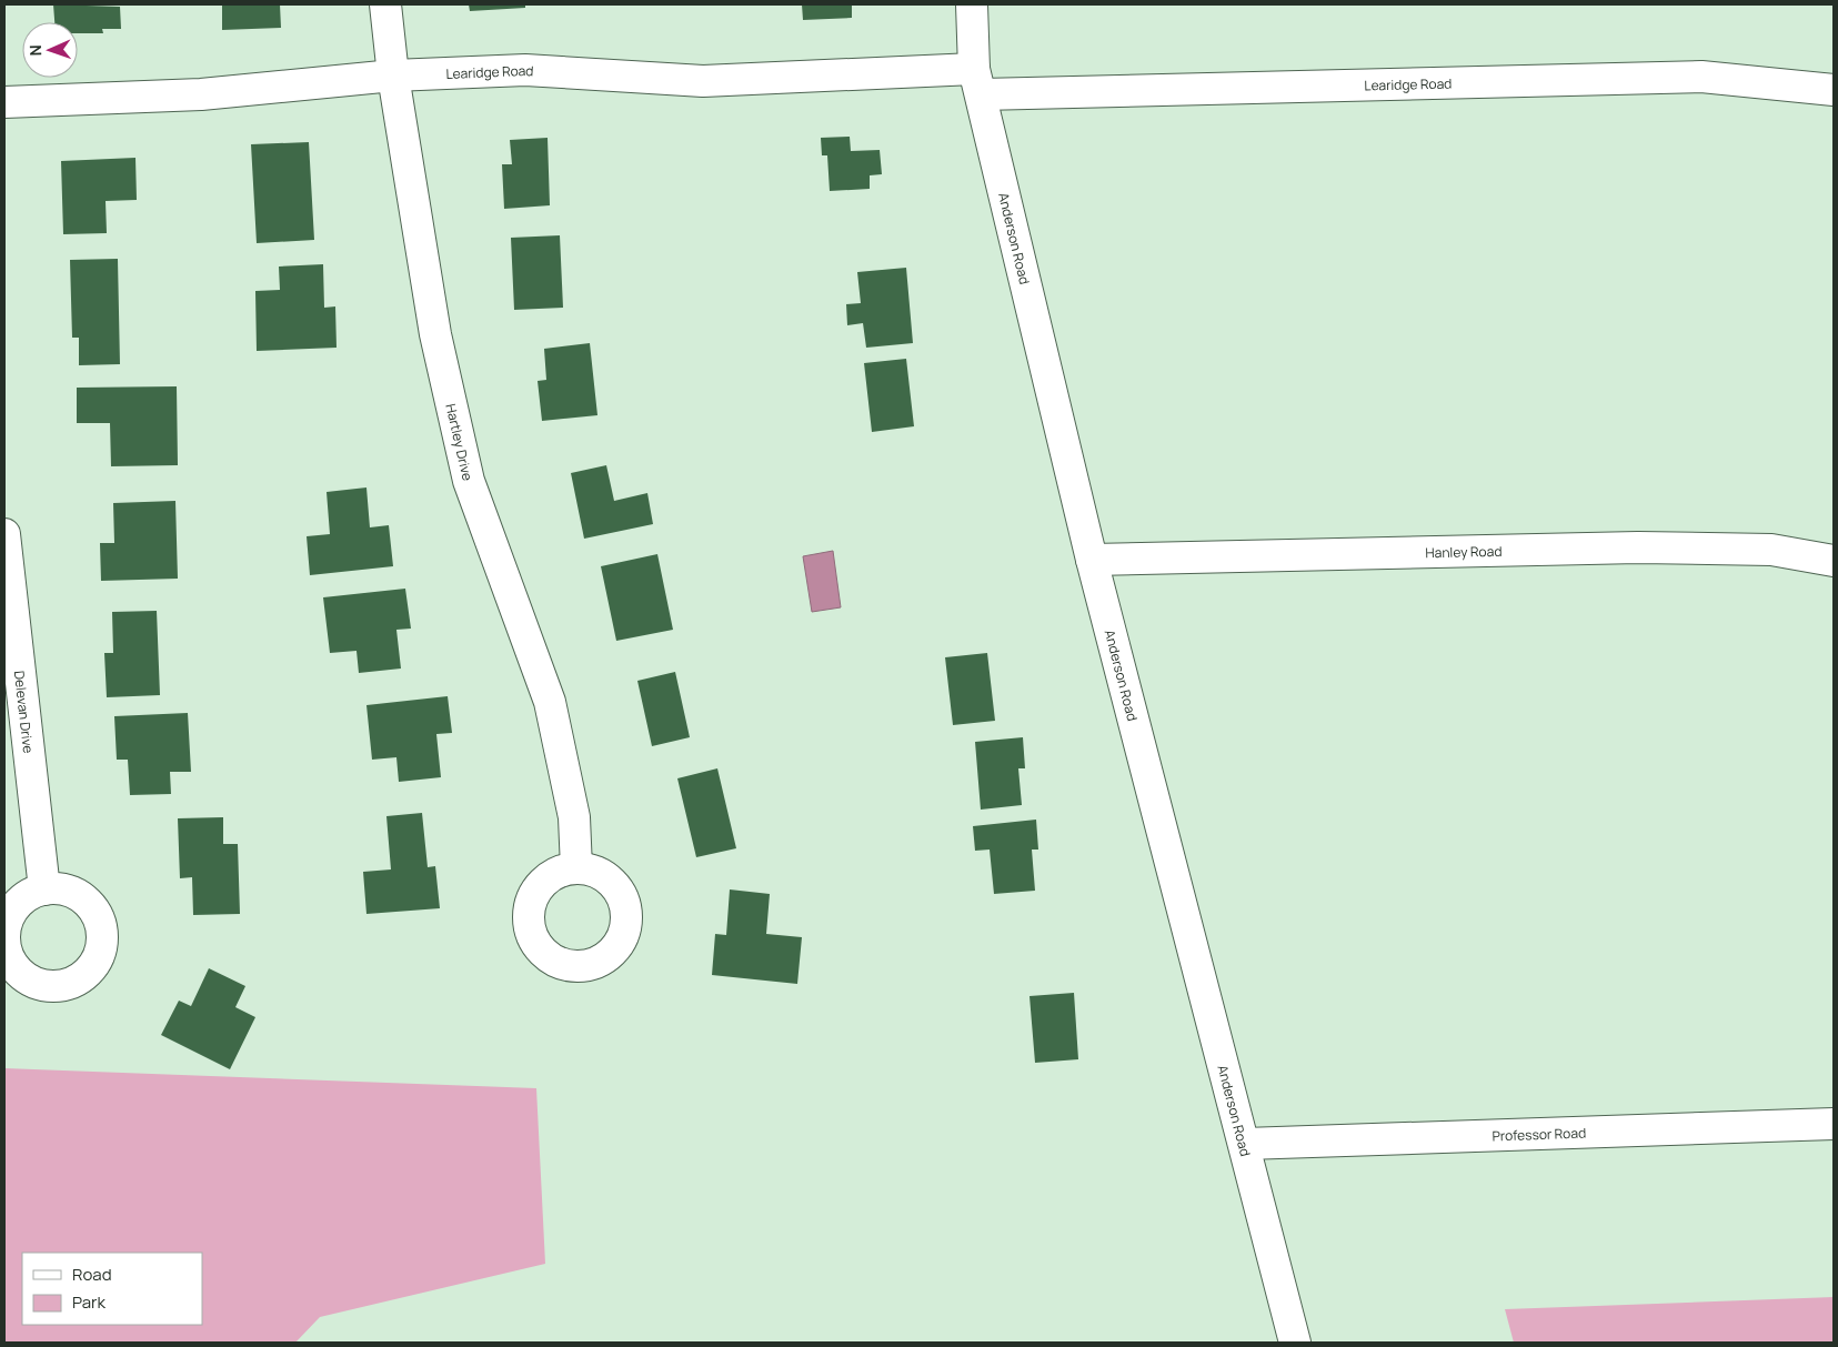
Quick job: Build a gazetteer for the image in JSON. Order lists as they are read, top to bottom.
{
  "streets": {
    "street": [
      "Learidge Road",
      "Anderson Road",
      "Hartley Drive",
      "Hanley Road",
      "Delevan Drive",
      "Professor Road"
    ]
  },
  "crossings": [
    ["Learidge Road", "Anderson Road"],
    ["Learidge Road", "Hartley Drive"],
    ["Anderson Road", "Hanley Road"],
    ["Anderson Road", "Professor Road"]
  ],
  "legend": ["Road", "Park"],
  "north": "left"
}
